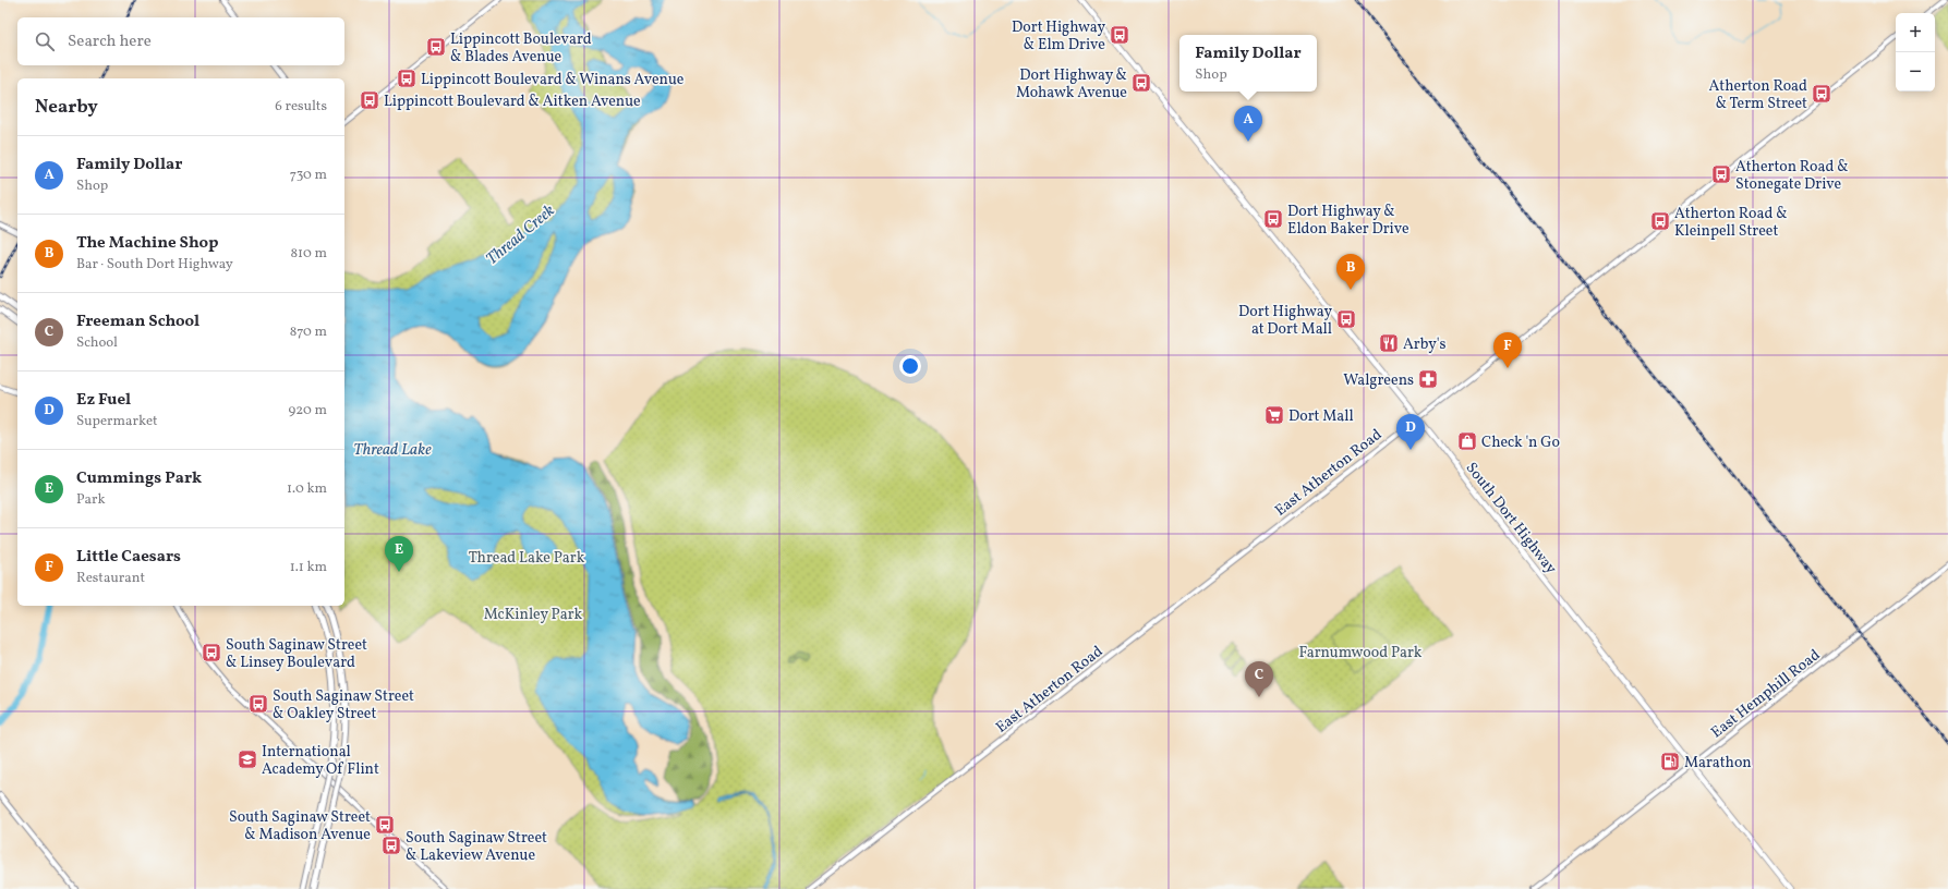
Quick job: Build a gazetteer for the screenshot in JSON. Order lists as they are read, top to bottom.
{
  "streets": {
    "main road": ["South Dort Highway"],
    "street": ["East Atherton Road", "East Hemphill Road"]
  },
  "crossings": [
    ["East Atherton Road", "South Dort Highway"],
    ["South Dort Highway", "East Hemphill Road"]
  ],
  "water": ["Thread Creek", "Thread Lake"],
  "parks": ["Thread Lake Park", "McKinley Park", "Farnumwood Park"],
  "places": {
    "bus stop": [
      "Dort Highway & Elm Drive",
      "Lippincott Boulevard & Blades Avenue",
      "Lippincott Boulevard & Winans Avenue",
      "Dort Highway & Mohawk Avenue",
      "Atherton Road & Term Street",
      "Lippincott Boulevard & Aitken Avenue",
      "Atherton Road & Stonegate Drive",
      "Dort Highway & Eldon Baker Drive",
      "Atherton Road & Kleinpell Street",
      "Dort Highway at Dort Mall",
      "South Saginaw Street & Linsey Boulevard",
      "South Saginaw Street & Oakley Street",
      "South Saginaw Street & Madison Avenue",
      "South Saginaw Street & Lakeview Avenue"
    ],
    "restaurant": ["Arby's"],
    "pharmacy": ["Walgreens"],
    "supermarket": ["Dort Mall"],
    "shop": ["Check 'n Go"],
    "school or university": ["International Academy Of Flint"],
    "fuel station": ["Marathon"]
  },
  "page": {
    "map_buttons": ["+", "−"],
    "search": "Search here",
    "popup": ["Family Dollar", "Shop"],
    "heading": ["Nearby", "6 results"],
    "pins": [
      "A",
      "B",
      "F",
      "D",
      "E",
      "C"
    ],
    "list": [
      {
        "mark": "A",
        "name": "Family Dollar",
        "note": "Shop",
        "value": "730 m"
      },
      {
        "mark": "B",
        "name": "The Machine Shop",
        "note": "Bar · South Dort Highway",
        "value": "810 m"
      },
      {
        "mark": "C",
        "name": "Freeman School",
        "note": "School",
        "value": "870 m"
      },
      {
        "mark": "D",
        "name": "Ez Fuel",
        "note": "Supermarket",
        "value": "920 m"
      },
      {
        "mark": "E",
        "name": "Cummings Park",
        "note": "Park",
        "value": "1.0 km"
      },
      {
        "mark": "F",
        "name": "Little Caesars",
        "note": "Restaurant",
        "value": "1.1 km"
      }
    ]
  }
}
